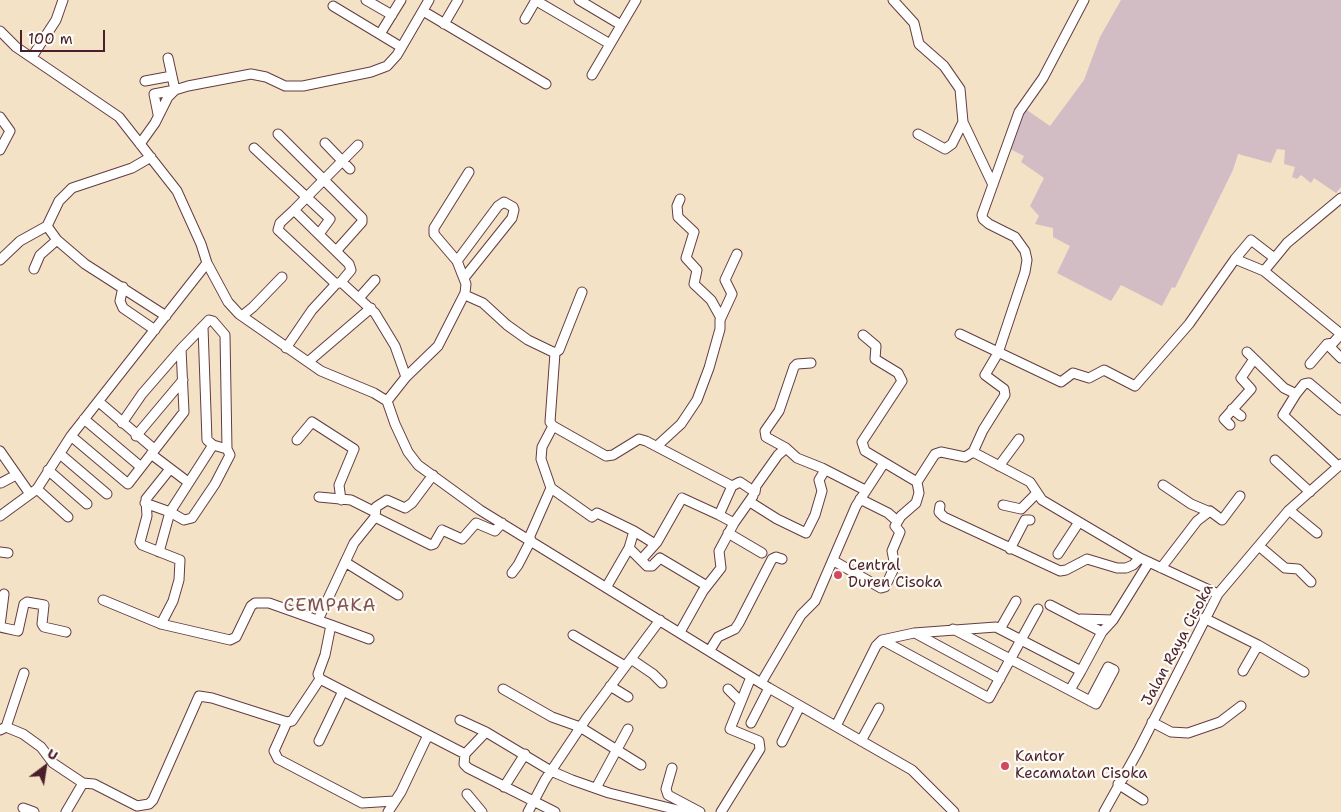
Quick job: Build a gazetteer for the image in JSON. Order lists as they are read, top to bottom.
{
  "streets": {
    "street": ["Jalan Raya Cisoka"]
  },
  "districts": ["CEMPAKA"],
  "places": ["Central Duren Cisoka", "Kantor Kecamatan Cisoka"],
  "scale_bar": "100 m",
  "north": "top right"
}
